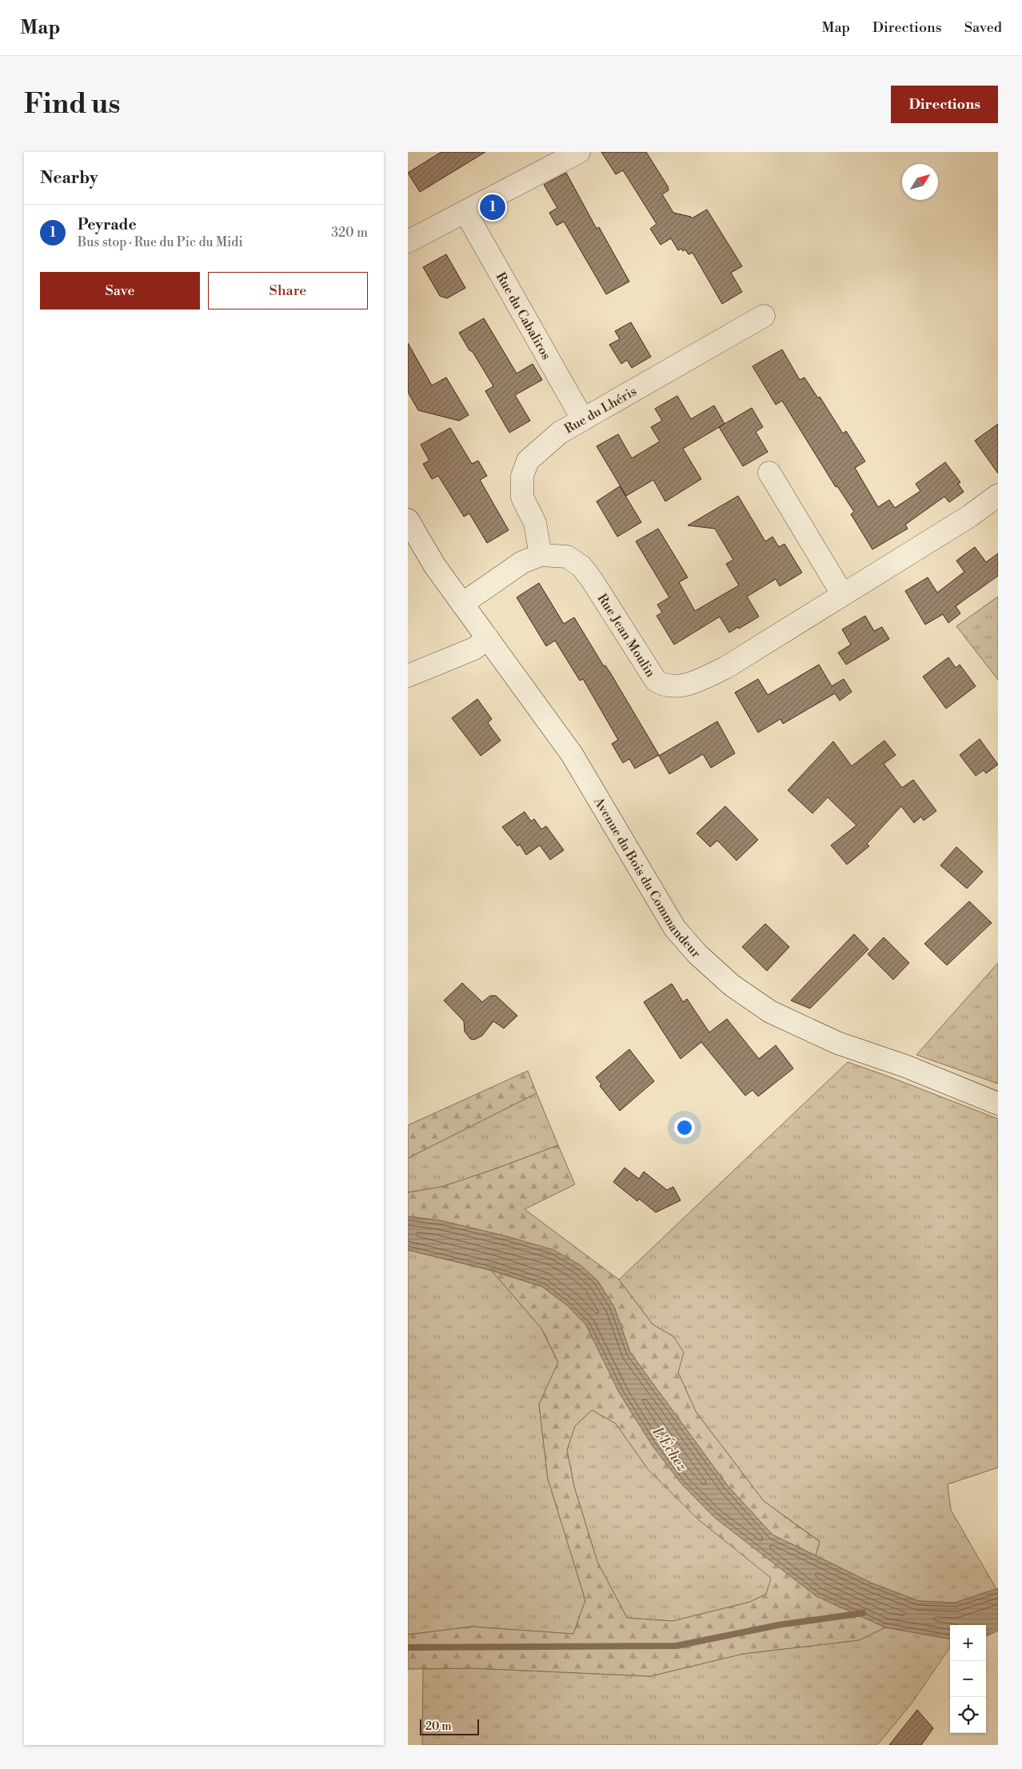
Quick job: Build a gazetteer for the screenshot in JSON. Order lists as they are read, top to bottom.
{
  "streets": {
    "street": [
      "Rue du Cabaliros",
      "Rue du Lhéris",
      "Rue Jean Moulin",
      "Avenue du Bois du Commandeur"
    ]
  },
  "crossings": [
    ["Rue du Cabaliros", "Rue du Lhéris"],
    ["Rue du Lhéris", "Rue Jean Moulin"],
    ["Rue Jean Moulin", "Avenue du Bois du Commandeur"]
  ],
  "water": ["L'Échez"],
  "scale_bar": "20 m",
  "north": "top right",
  "page": {
    "header": "Map",
    "nav": ["Map", "Directions", "Saved"],
    "buttons": [
      "Directions",
      ["Save", "Share"]
    ],
    "title": "Find us",
    "heading": "Nearby",
    "pins": "1",
    "list": [
      {
        "mark": "1",
        "name": "Peyrade",
        "note": "Bus stop · Rue du Pic du Midi",
        "value": "320 m"
      }
    ],
    "map_buttons": ["+", "−"],
    "scale": "20 m"
  }
}
